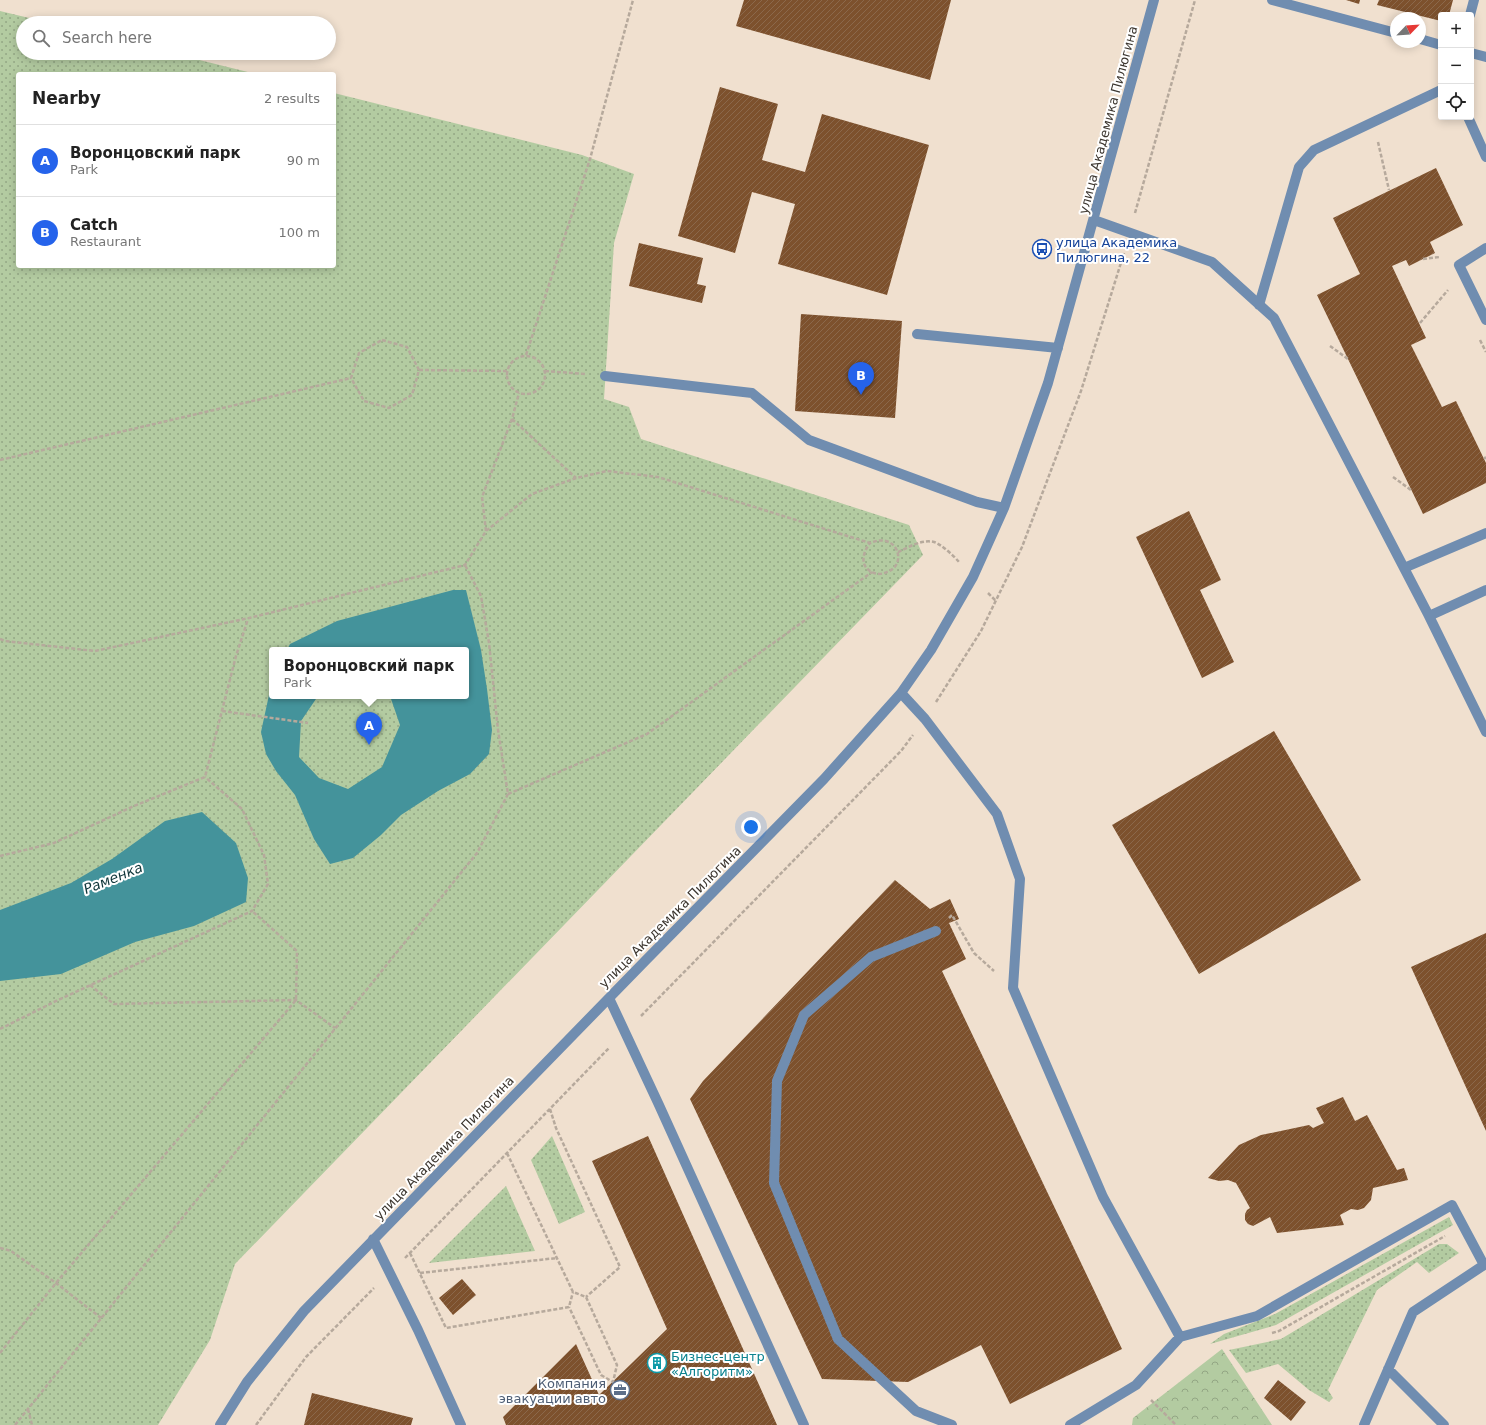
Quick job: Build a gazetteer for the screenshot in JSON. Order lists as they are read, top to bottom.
{
  "streets": {
    "street": ["улица Академика Пилюгина"]
  },
  "water": ["Раменка"],
  "places": {
    "bus stop": ["улица Академика Пилюгина, 22"],
    "building": ["Бизнес-центр «Алгоритм»"],
    "office": ["Компания эвакуации авто"]
  },
  "north": "top right",
  "page": {
    "map_buttons": ["+", "−"],
    "search": "Search here",
    "heading": ["Nearby", "2 results"],
    "list": [
      {
        "mark": "A",
        "name": "Воронцовский парк",
        "note": "Park",
        "value": "90 m"
      },
      {
        "mark": "B",
        "name": "Catch",
        "note": "Restaurant",
        "value": "100 m"
      }
    ],
    "pins": ["B", "A"],
    "popup": ["Воронцовский парк", "Park"]
  }
}
